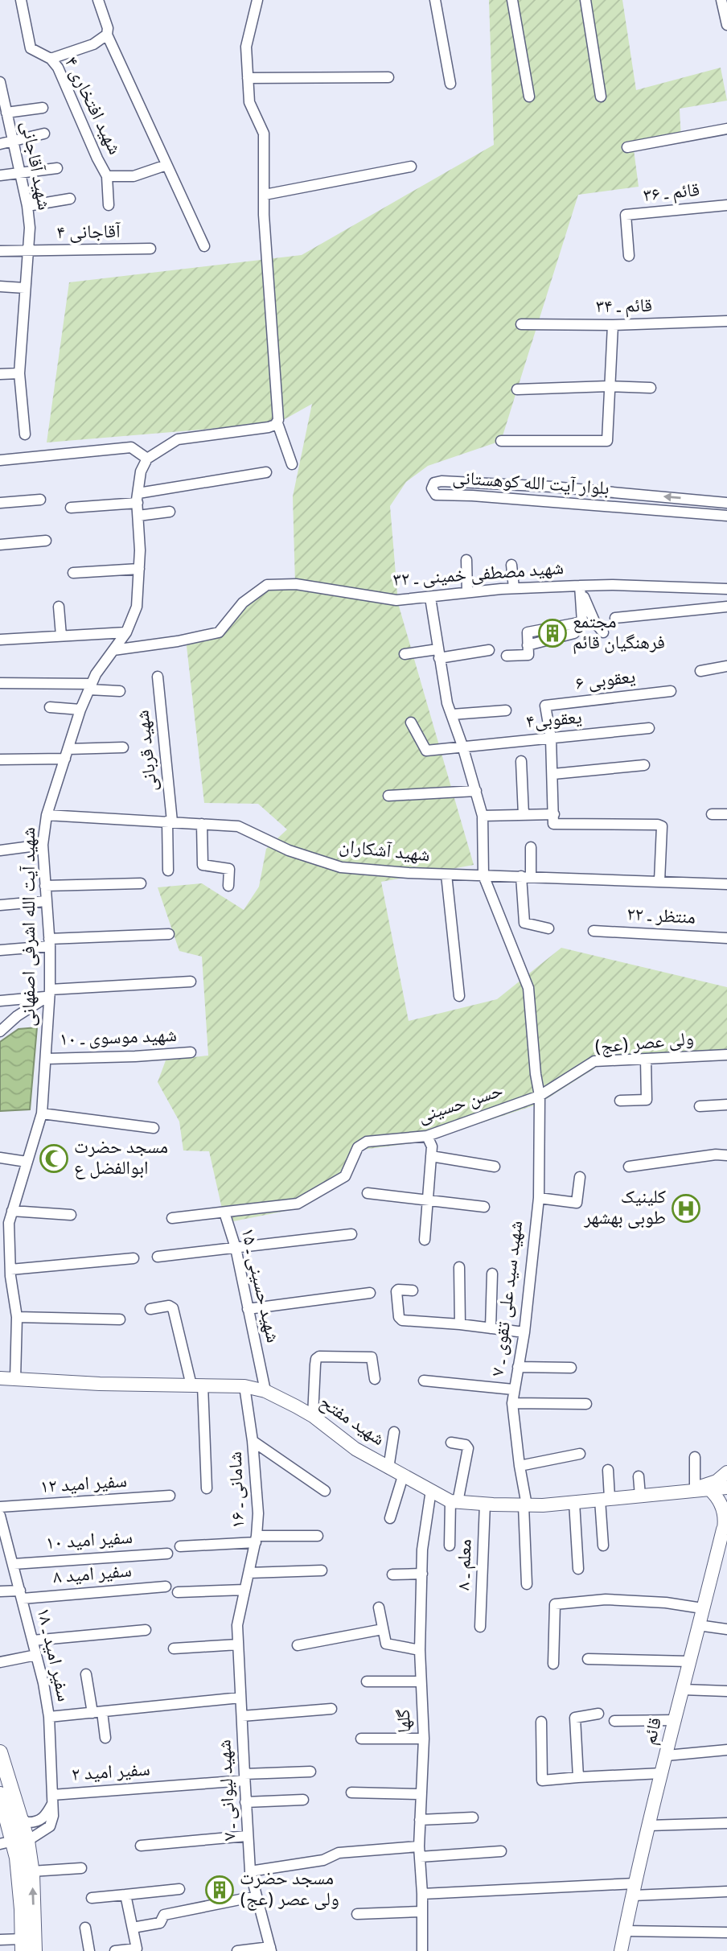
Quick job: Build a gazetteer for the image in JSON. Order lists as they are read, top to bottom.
{
  "streets": {
    "street": [
      "شهید افتخاری ۴",
      "شهید آقاجانی",
      "قائم ـ ۳۶",
      "آقاجانی ۴",
      "قائم ـ ۳۴",
      "بلوار آیت الله کوهستانی",
      "شهید مصطفی خمینی ـ ۳۲",
      "یعقوبی ۶",
      "یعقوبی۴",
      "شهید قربانی",
      "شهید آشکاران",
      "منتظر ـ ۲۲",
      "شهید آیت الله اشرفی اصفهانی",
      "شهید موسوی ـ ۱۰",
      "ولی عصر (عج)",
      "حسن حسینی",
      "شهید حسینی ـ ۱۵",
      "شهید سید علی تقوی ـ ۷",
      "شهید مفتح",
      "سفیر امید ۱۲",
      "شامانی ـ ۱۶",
      "سفیر امید ۱۰",
      "معلم ـ ۸",
      "سفیر امید ۸",
      "سفیر امید ـ ۱۸",
      "گلها",
      "قائم",
      "سفیر امید ۲",
      "شهید لیوانی ـ ۷"
    ]
  },
  "crossings": [
    ["شهید آقاجانی", "آقاجانی ۴"],
    ["شهید مصطفی خمینی ـ ۳۲", "شهید آیت الله اشرفی اصفهانی"],
    ["یعقوبی ۶", "یعقوبی۴"],
    ["شهید قربانی", "شهید آشکاران"],
    ["شهید آشکاران", "شهید آیت الله اشرفی اصفهانی"],
    ["شهید آشکاران", "شهید سید علی تقوی ـ ۷"],
    ["شهید آیت الله اشرفی اصفهانی", "شهید موسوی ـ ۱۰"],
    ["شهید آیت الله اشرفی اصفهانی", "شهید مفتح"],
    ["ولی عصر (عج)", "حسن حسینی"],
    ["ولی عصر (عج)", "شهید سید علی تقوی ـ ۷"],
    ["حسن حسینی", "شهید حسینی ـ ۱۵"],
    ["حسن حسینی", "شهید سید علی تقوی ـ ۷"],
    ["شهید حسینی ـ ۱۵", "شهید مفتح"],
    ["شهید سید علی تقوی ـ ۷", "شهید مفتح"],
    ["شهید مفتح", "شامانی ـ ۱۶"],
    ["شهید مفتح", "معلم ـ ۸"],
    ["شهید مفتح", "گلها"],
    ["شامانی ـ ۱۶", "شهید لیوانی ـ ۷"],
    ["سفیر امید ۱۰", "سفیر امید ـ ۱۸"],
    ["سفیر امید ۸", "سفیر امید ـ ۱۸"],
    ["سفیر امید ـ ۱۸", "سفیر امید ۲"],
    ["سفیر امید ۲", "شهید لیوانی ـ ۷"]
  ],
  "places": {
    "building": ["مجتمع فرهنگیان قائم", "مسجد حضرت ولی عصر (عج)"],
    "mosque": ["مسجد حضرت ابوالفضل ع"],
    "hospital": ["کلینیک طوبی بهشهر"]
  }
}
